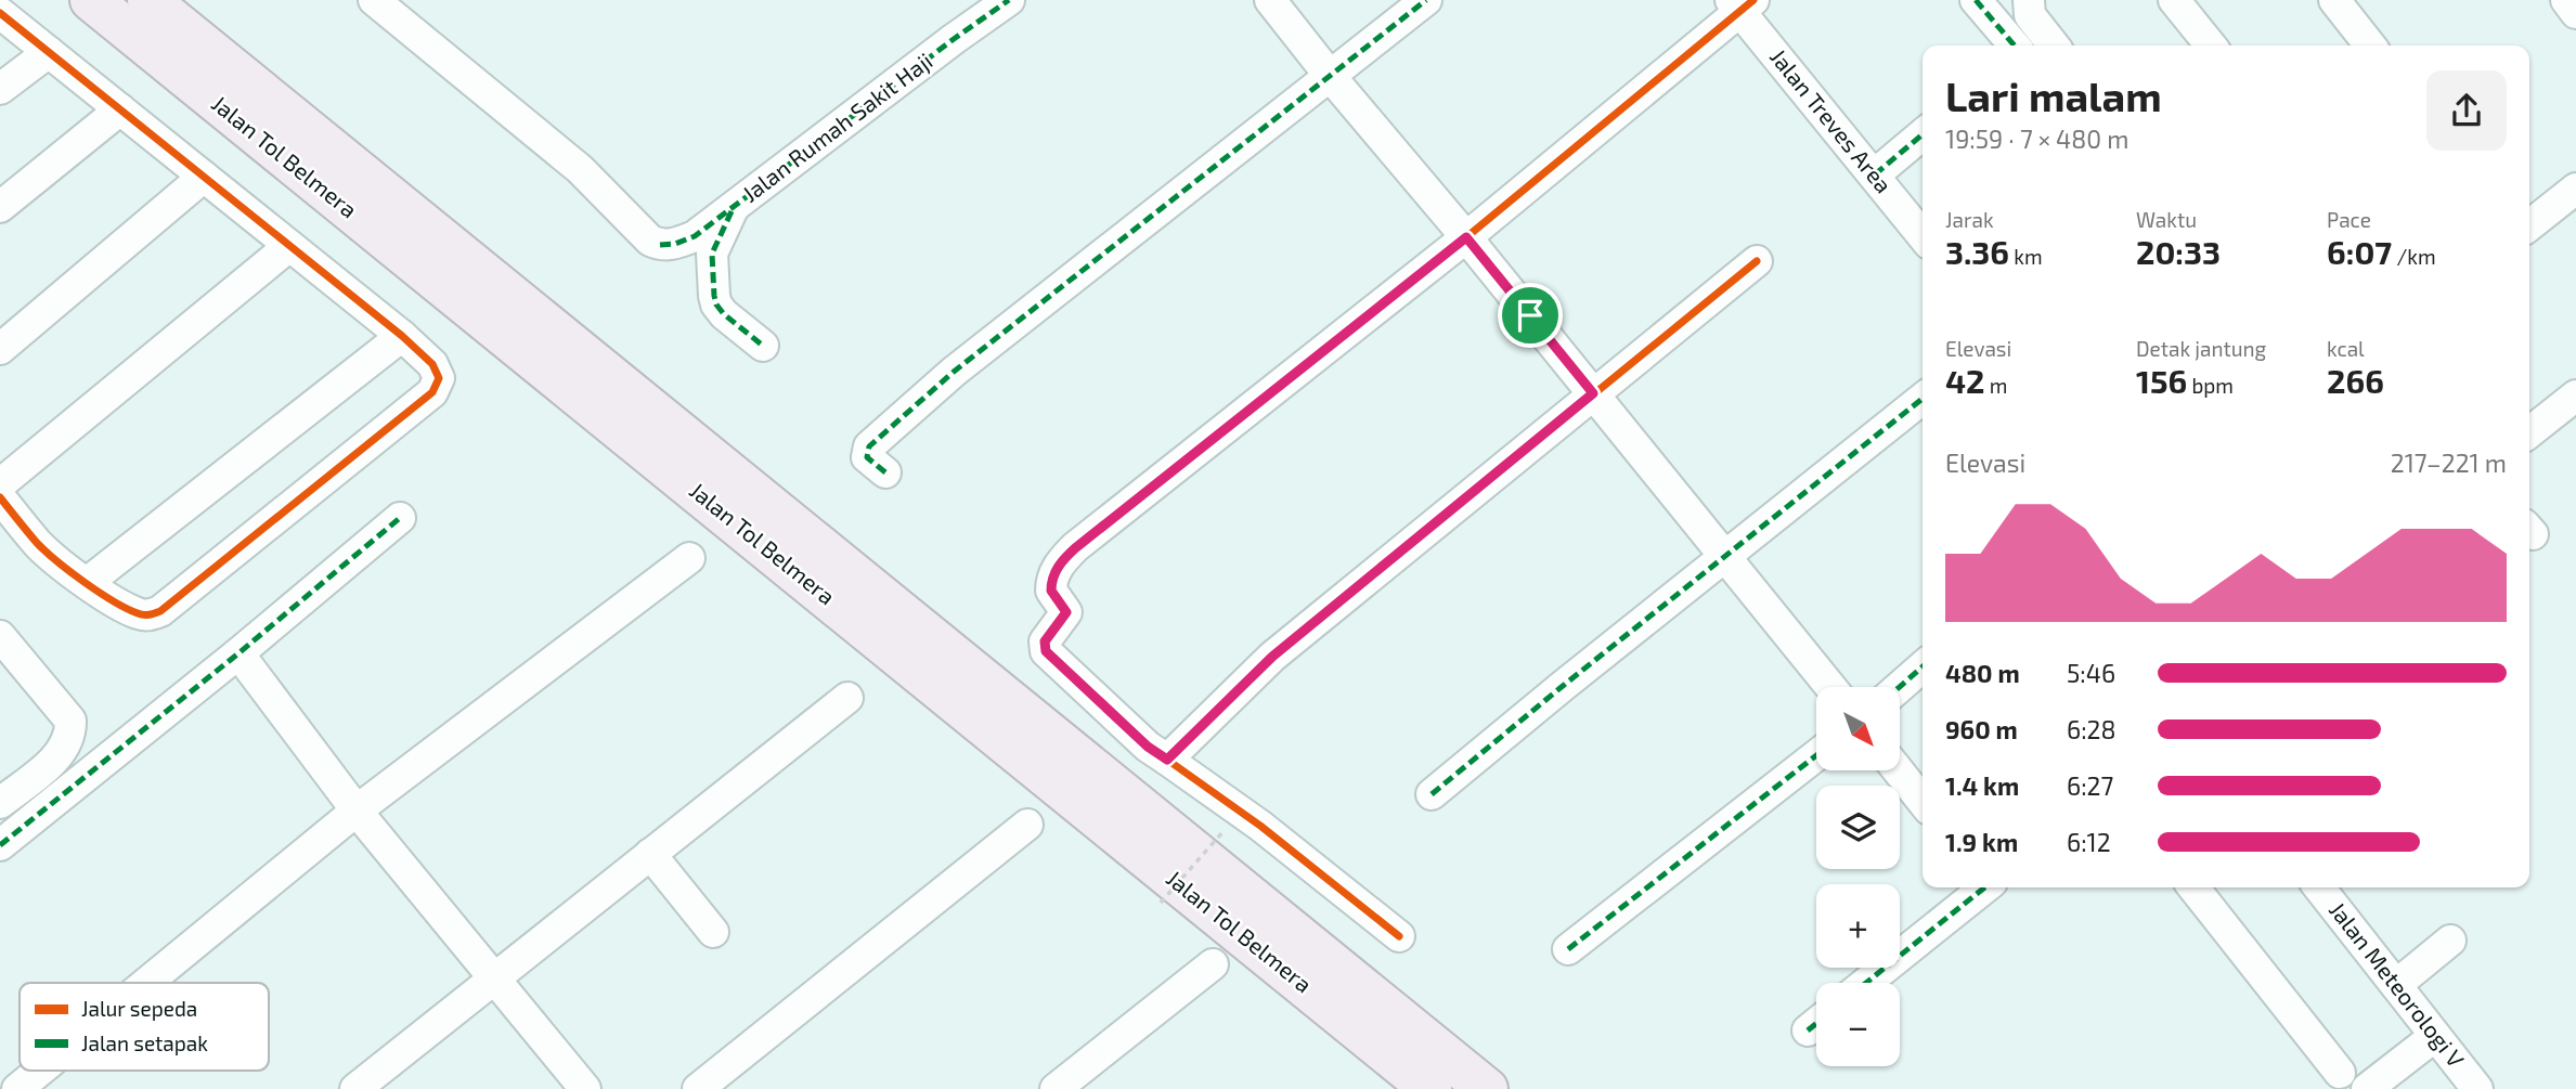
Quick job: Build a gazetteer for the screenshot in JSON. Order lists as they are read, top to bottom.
{
  "streets": {
    "highway": ["Jalan Tol Belmera"],
    "street": ["Jalan Treves Area", "Jalan Rumah Sakit Haji", "Jalan Meteorologi V"]
  },
  "legend": ["Jalur sepeda", "Jalan setapak"],
  "north": "bottom right",
  "page": {
    "heading": ["Lari malam", "19:59 · 7 × 480 m"],
    "stats": [
      ["Jarak", "3.36 km"],
      ["Waktu", "20:33"],
      ["Pace", "6:07 /km"],
      ["Elevasi", "42 m"],
      ["Detak jantung", "156 bpm"],
      ["kcal", "266"]
    ],
    "chart": ["Elevasi", "217–221 m"],
    "list": [
      {
        "name": "480 m",
        "note": "5:46"
      },
      {
        "name": "960 m",
        "note": "6:28"
      },
      {
        "name": "1.4 km",
        "note": "6:27"
      },
      {
        "name": "1.9 km",
        "note": "6:12"
      }
    ],
    "map_buttons": ["+", "−"]
  }
}
